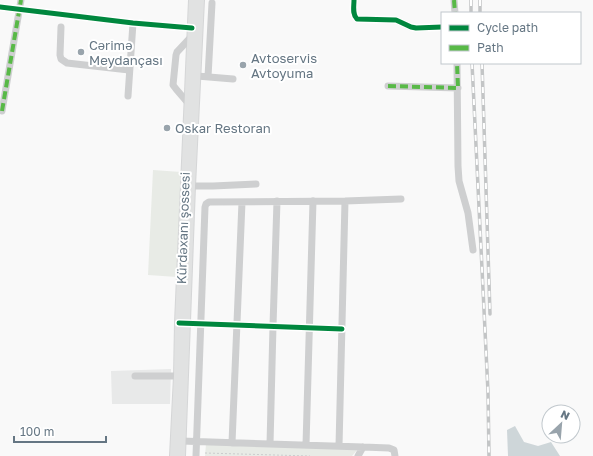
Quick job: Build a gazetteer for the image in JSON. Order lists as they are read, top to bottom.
{
  "streets": {
    "main road": ["Kürdəxanı şossesi"]
  },
  "places": ["Cərimə Meydançası", "Avtoservis Avtoyuma", "Oskar Restoran"],
  "legend": ["Cycle path", "Path"],
  "scale_bar": "100 m",
  "north": "top right"
}
